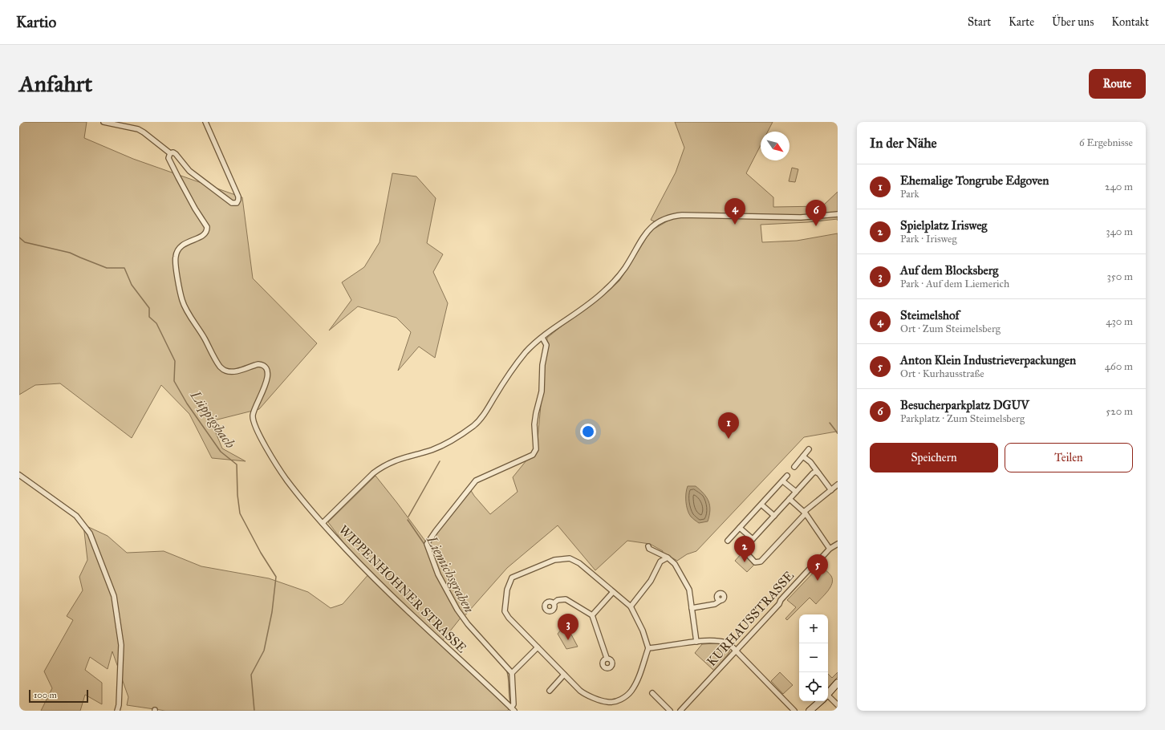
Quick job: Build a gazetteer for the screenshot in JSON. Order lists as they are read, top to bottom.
{
  "streets": {
    "street": ["WIPPENHOHNER STRASSE", "KURHAUSSTRASSE"]
  },
  "water": ["Lüppigsbach", "Liemichsgraben"],
  "scale_bar": "100 m",
  "north": "bottom right",
  "page": {
    "header": "Kartio",
    "nav": [
      "Start",
      "Karte",
      "Über uns",
      "Kontakt"
    ],
    "buttons": [
      "Route",
      ["Speichern", "Teilen"]
    ],
    "title": "Anfahrt",
    "heading": ["In der Nähe", "6 Ergebnisse"],
    "list": [
      {
        "mark": "1",
        "name": "Ehemalige Tongrube Edgoven",
        "note": "Park",
        "value": "240 m"
      },
      {
        "mark": "2",
        "name": "Spielplatz Irisweg",
        "note": "Park · Irisweg",
        "value": "340 m"
      },
      {
        "mark": "3",
        "name": "Auf dem Blocksberg",
        "note": "Park · Auf dem Liemerich",
        "value": "350 m"
      },
      {
        "mark": "4",
        "name": "Steimelshof",
        "note": "Ort · Zum Steimelsberg",
        "value": "430 m"
      },
      {
        "mark": "5",
        "name": "Anton Klein Industrieverpackungen",
        "note": "Ort · Kurhausstraße",
        "value": "460 m"
      },
      {
        "mark": "6",
        "name": "Besucherparkplatz DGUV",
        "note": "Parkplatz · Zum Steimelsberg",
        "value": "520 m"
      }
    ],
    "pins": [
      "4",
      "6",
      "1",
      "2",
      "5",
      "3"
    ],
    "map_buttons": ["+", "−"],
    "scale": "100 m"
  }
}
